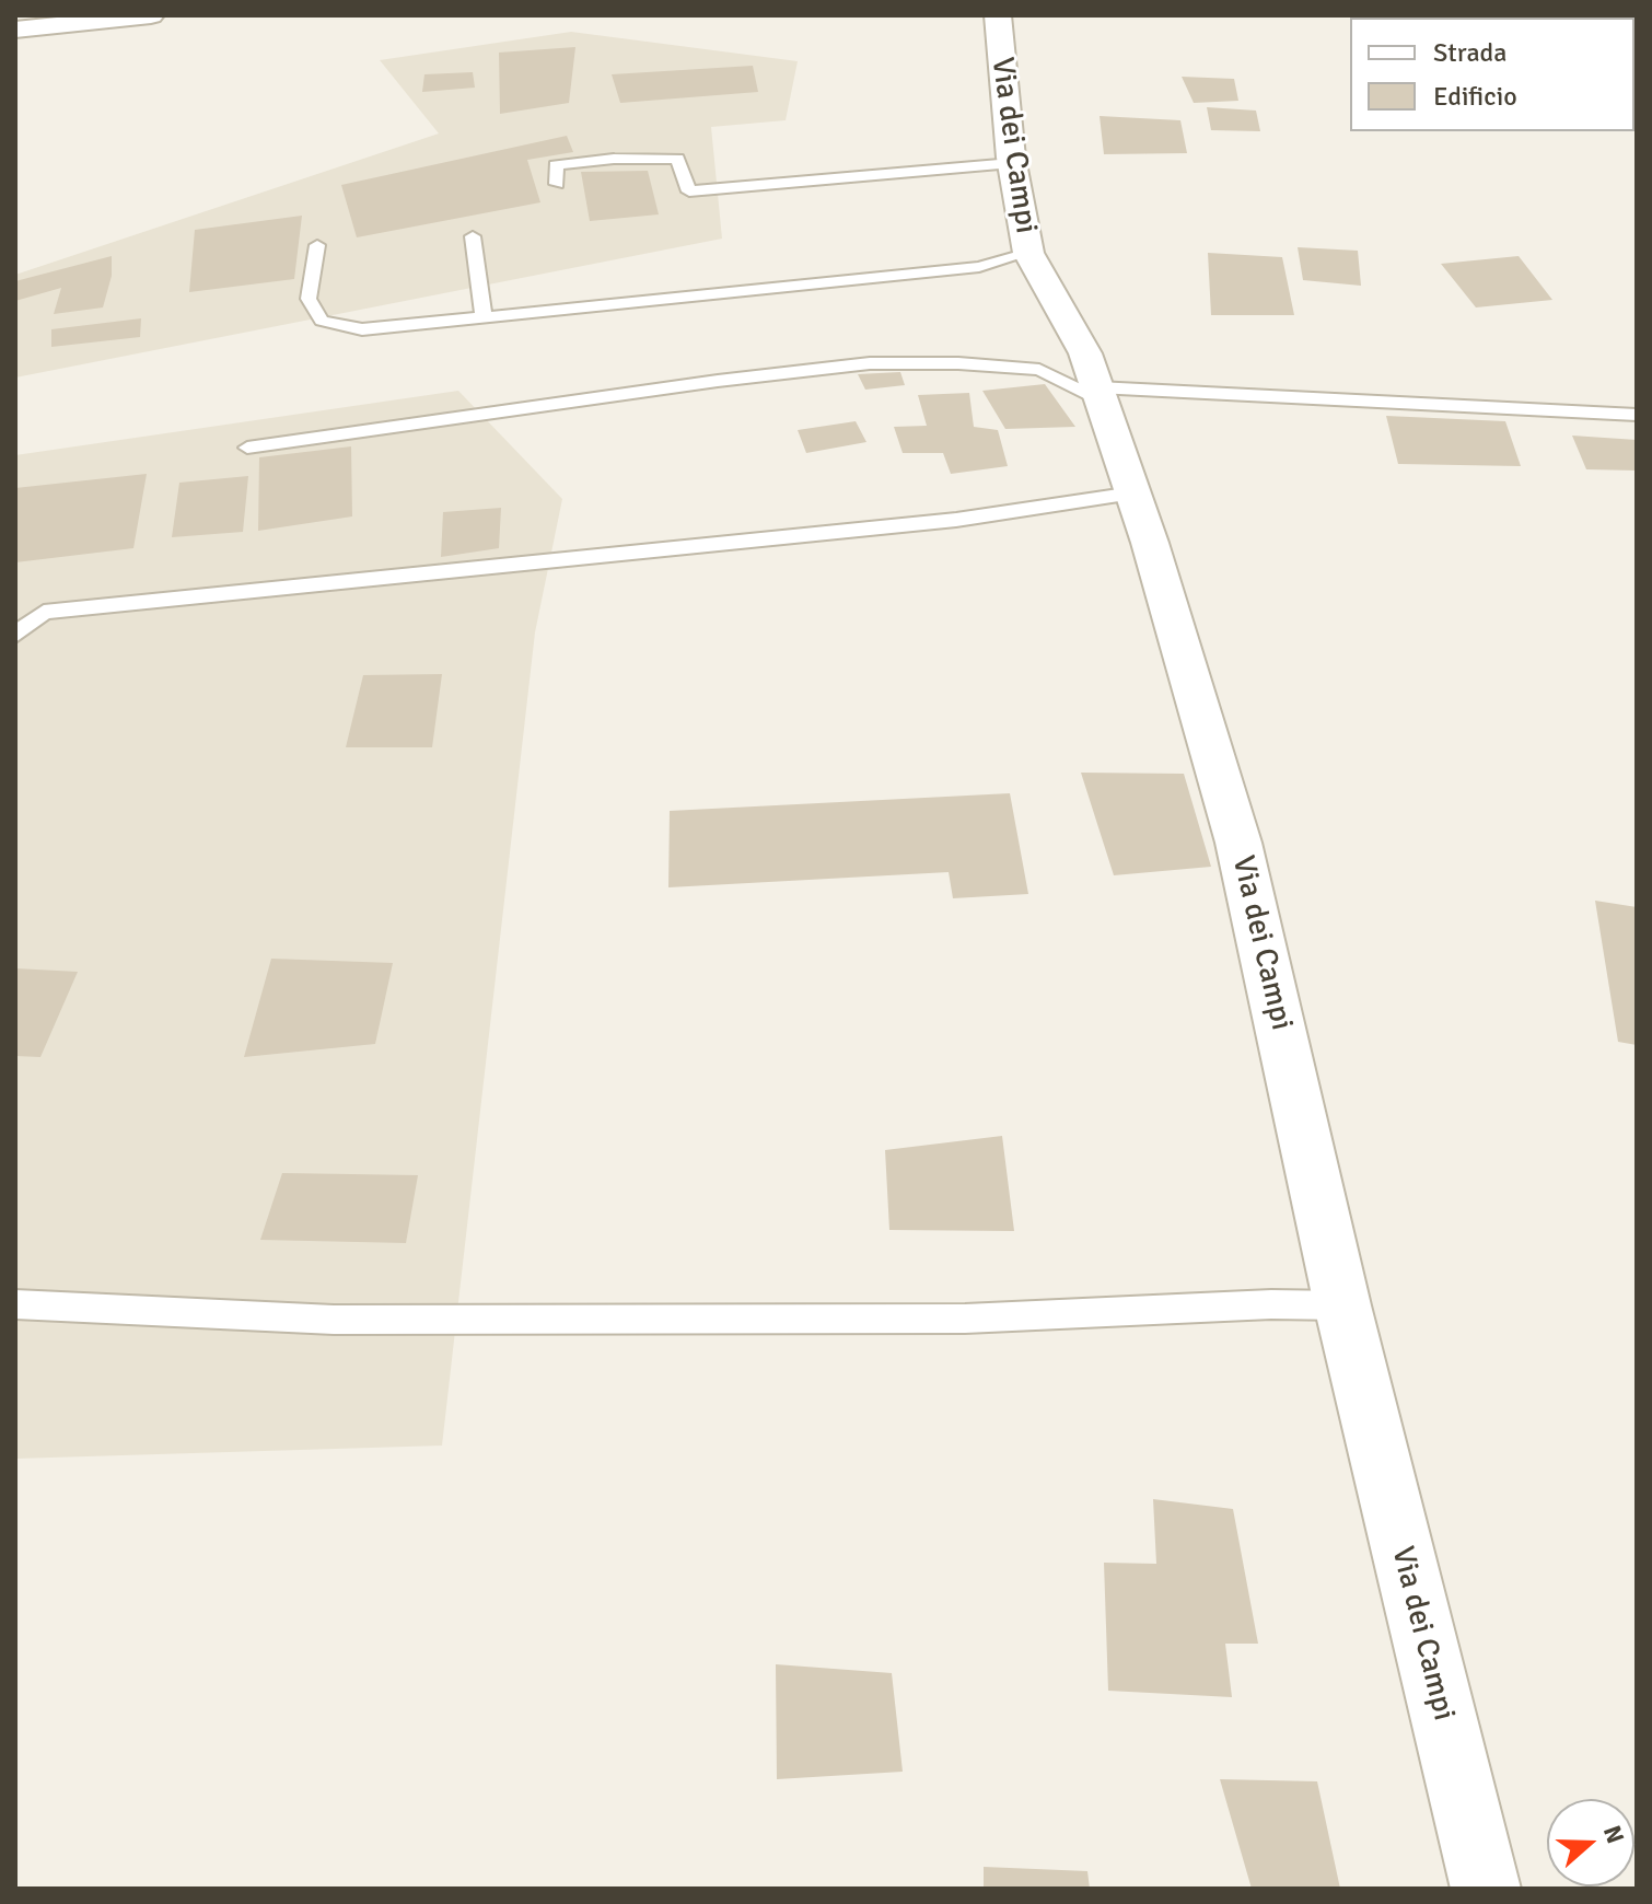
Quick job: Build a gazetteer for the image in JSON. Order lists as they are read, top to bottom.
{
  "streets": {
    "street": ["Via dei Campi"]
  },
  "legend": ["Strada", "Edificio"],
  "north": "right"
}
